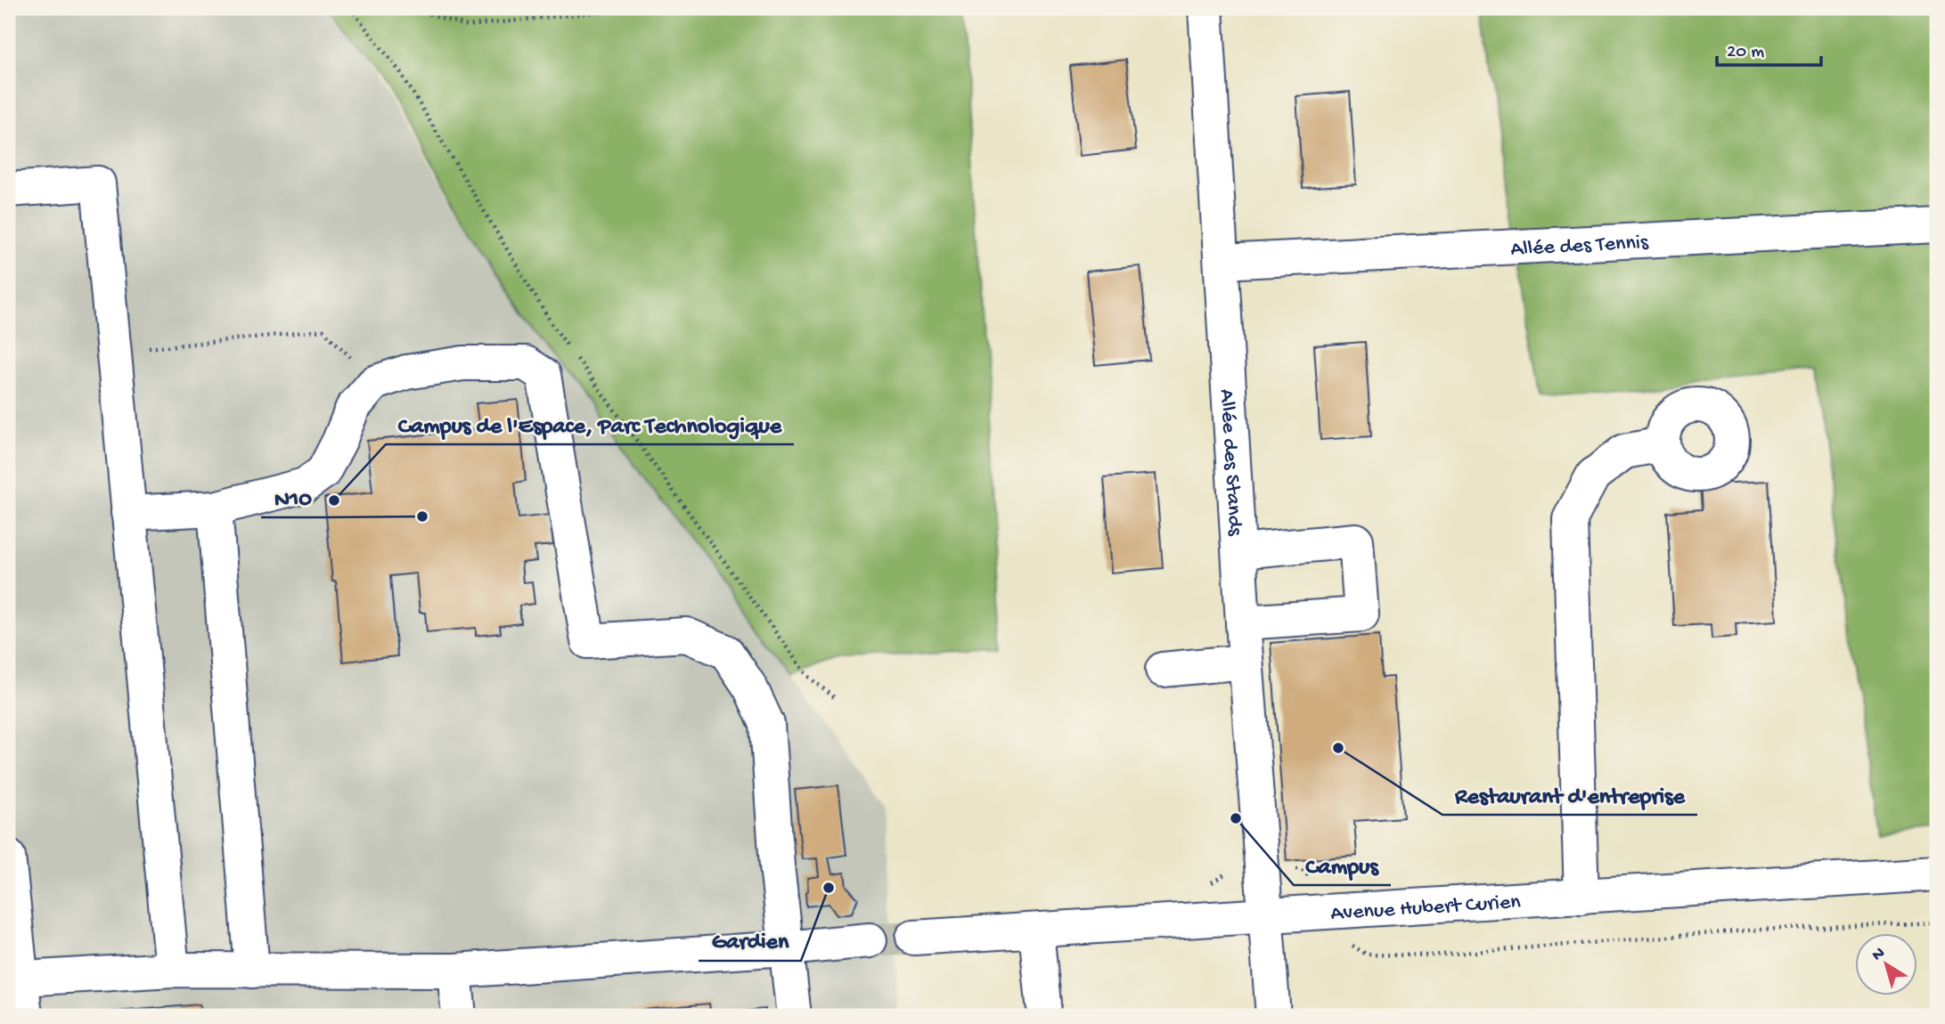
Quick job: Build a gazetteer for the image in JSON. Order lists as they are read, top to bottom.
{
  "streets": {
    "street": ["Allée des Tennis", "Allée des Stands", "Avenue Hubert Curien"]
  },
  "crossings": [
    ["Allée des Tennis", "Allée des Stands"],
    ["Allée des Stands", "Avenue Hubert Curien"]
  ],
  "places": [
    "Campus de l'Espace, Parc Technologique",
    "N10",
    "Restaurant d'entreprise",
    "Campus",
    "Gardien"
  ],
  "scale_bar": "20 m",
  "north": "top left"
}
